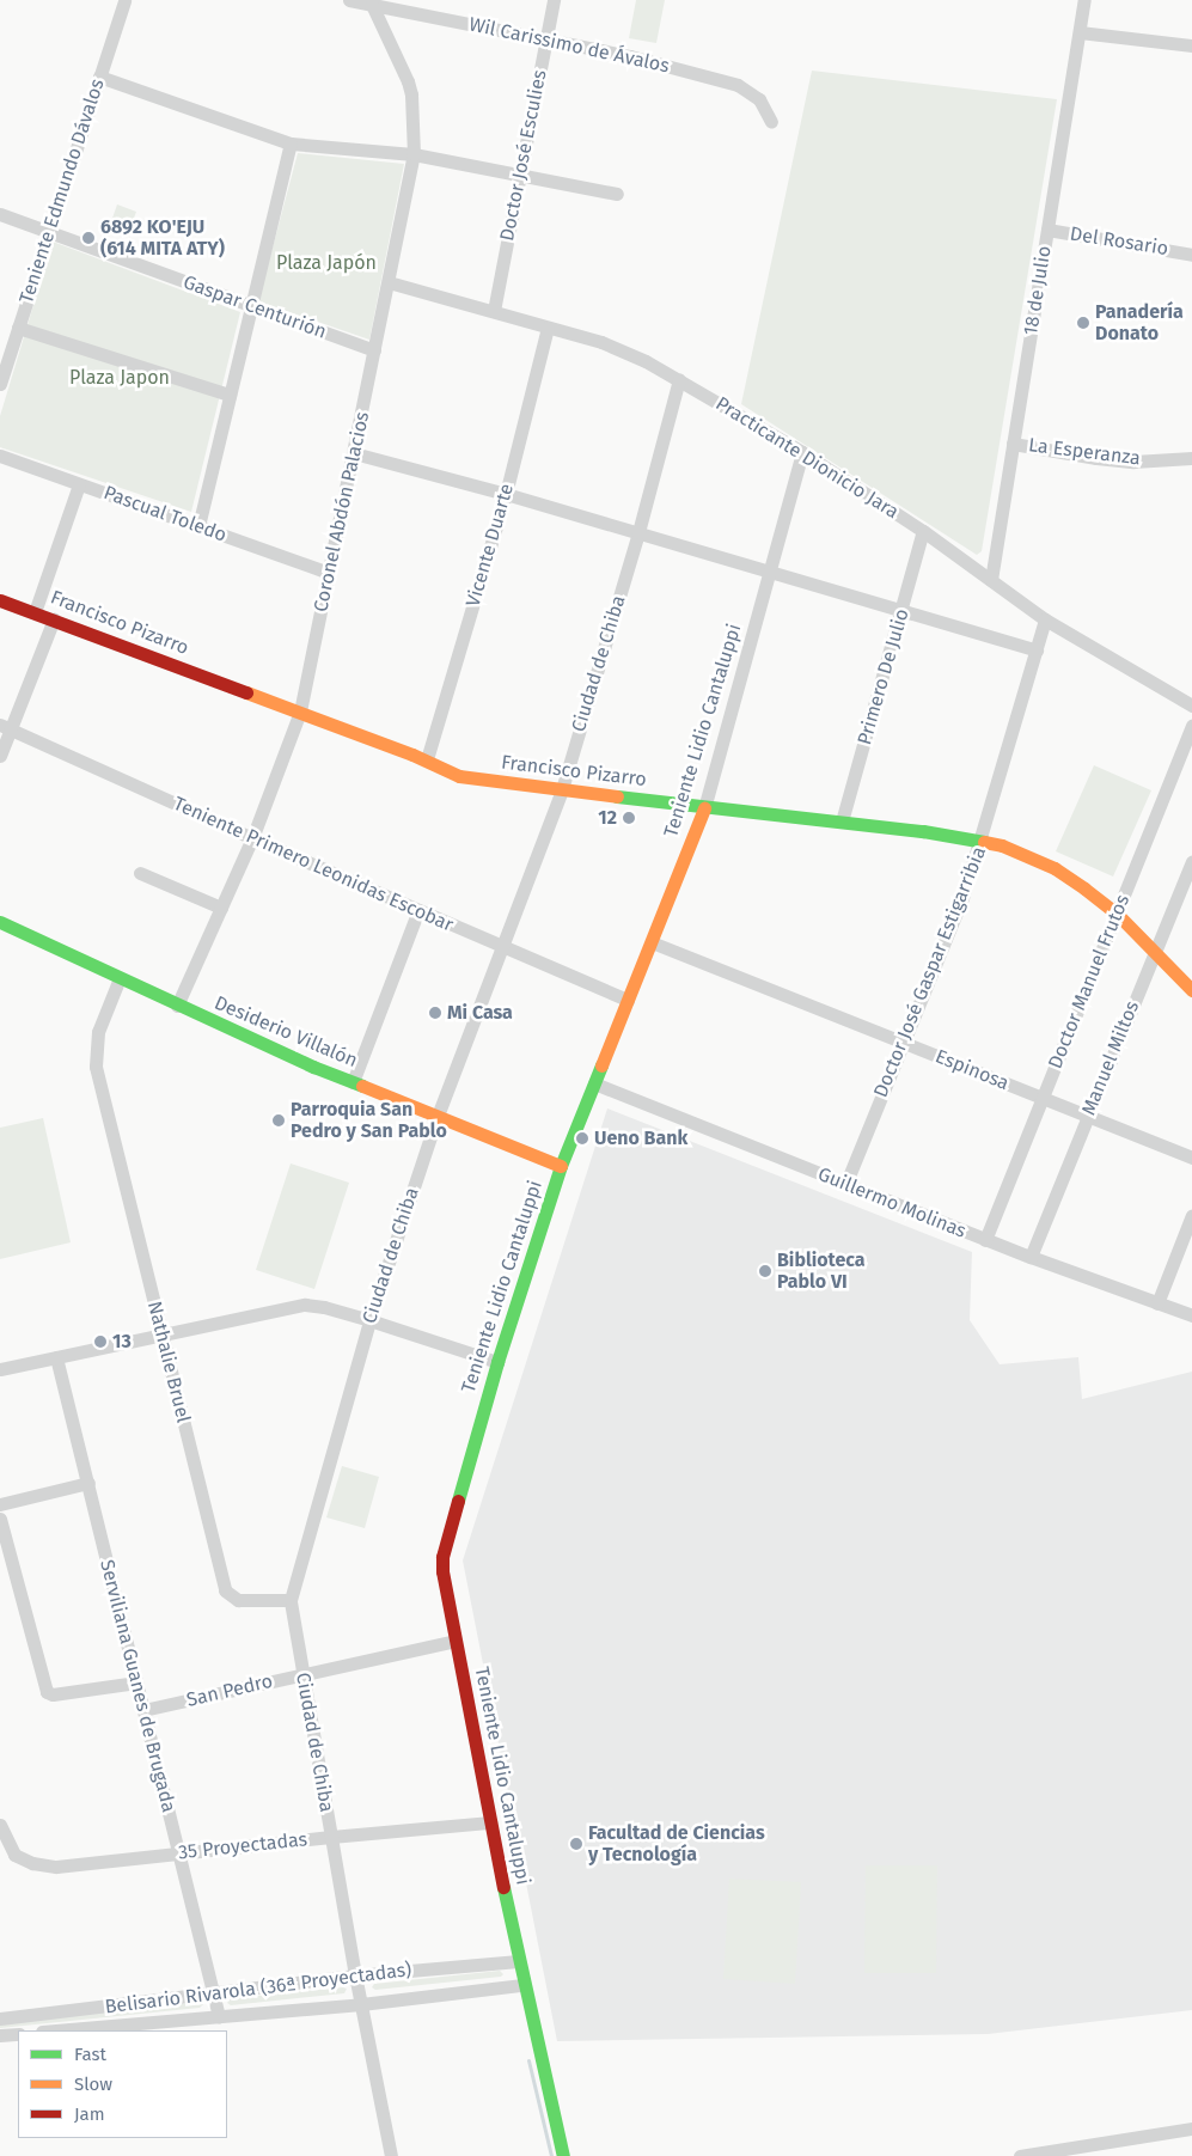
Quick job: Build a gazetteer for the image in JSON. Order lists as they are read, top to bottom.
{
  "streets": {
    "street": [
      "Wil Carissimo de Ávalos",
      "Doctor José Esculies",
      "Teniente Edmundo Dávalos",
      "Del Rosario",
      "18 de Julio",
      "Gaspar Centurión",
      "La Esperanza",
      "Practicante Dionicio Jara",
      "Coronel Abdón Palacios",
      "Pascual Toledo",
      "Vicente Duarte",
      "Francisco Pizarro",
      "Ciudad de Chiba",
      "Primero De Julio",
      "Teniente Lidio Cantaluppi",
      "Teniente Primero Leonidas Escobar",
      "Doctor José Gaspar Estigarribia",
      "Doctor Manuel Frutos",
      "Desiderio Villalón",
      "Manuel Miltos",
      "Espinosa",
      "Guillermo Molinas",
      "Nathalie Bruel",
      "Serviliana Guanes de Brugada",
      "San Pedro",
      "35 Proyectadas",
      "Belisario Rivarola (36ª Proyectadas)"
    ]
  },
  "crossings": [
    ["Wil Carissimo de Ávalos", "Doctor José Esculies"],
    ["Wil Carissimo de Ávalos", "Coronel Abdón Palacios"],
    ["Doctor José Esculies", "Practicante Dionicio Jara"],
    ["Teniente Edmundo Dávalos", "Gaspar Centurión"],
    ["Del Rosario", "18 de Julio"],
    ["18 de Julio", "La Esperanza"],
    ["18 de Julio", "Practicante Dionicio Jara"],
    ["Gaspar Centurión", "Coronel Abdón Palacios"],
    ["Practicante Dionicio Jara", "Coronel Abdón Palacios"],
    ["Practicante Dionicio Jara", "Vicente Duarte"],
    ["Practicante Dionicio Jara", "Ciudad de Chiba"],
    ["Practicante Dionicio Jara", "Primero De Julio"],
    ["Practicante Dionicio Jara", "Teniente Lidio Cantaluppi"],
    ["Practicante Dionicio Jara", "Doctor José Gaspar Estigarribia"],
    ["Coronel Abdón Palacios", "Pascual Toledo"],
    ["Coronel Abdón Palacios", "Francisco Pizarro"],
    ["Coronel Abdón Palacios", "Teniente Primero Leonidas Escobar"],
    ["Coronel Abdón Palacios", "Desiderio Villalón"],
    ["Vicente Duarte", "Francisco Pizarro"],
    ["Francisco Pizarro", "Ciudad de Chiba"],
    ["Francisco Pizarro", "Primero De Julio"],
    ["Francisco Pizarro", "Teniente Lidio Cantaluppi"],
    ["Francisco Pizarro", "Doctor José Gaspar Estigarribia"],
    ["Francisco Pizarro", "Doctor Manuel Frutos"],
    ["Francisco Pizarro", "Manuel Miltos"],
    ["Ciudad de Chiba", "Teniente Primero Leonidas Escobar"],
    ["Ciudad de Chiba", "Desiderio Villalón"],
    ["Ciudad de Chiba", "Nathalie Bruel"],
    ["Ciudad de Chiba", "San Pedro"],
    ["Ciudad de Chiba", "35 Proyectadas"],
    ["Ciudad de Chiba", "Belisario Rivarola (36ª Proyectadas)"],
    ["Teniente Lidio Cantaluppi", "Teniente Primero Leonidas Escobar"],
    ["Teniente Lidio Cantaluppi", "Desiderio Villalón"],
    ["Teniente Lidio Cantaluppi", "Espinosa"],
    ["Teniente Lidio Cantaluppi", "Guillermo Molinas"],
    ["Teniente Lidio Cantaluppi", "San Pedro"],
    ["Teniente Lidio Cantaluppi", "35 Proyectadas"],
    ["Teniente Lidio Cantaluppi", "Belisario Rivarola (36ª Proyectadas)"],
    ["Doctor José Gaspar Estigarribia", "Espinosa"],
    ["Doctor José Gaspar Estigarribia", "Guillermo Molinas"],
    ["Doctor Manuel Frutos", "Espinosa"],
    ["Doctor Manuel Frutos", "Guillermo Molinas"],
    ["Desiderio Villalón", "Nathalie Bruel"],
    ["Manuel Miltos", "Espinosa"],
    ["Manuel Miltos", "Guillermo Molinas"],
    ["Serviliana Guanes de Brugada", "San Pedro"],
    ["Serviliana Guanes de Brugada", "35 Proyectadas"],
    ["Serviliana Guanes de Brugada", "Belisario Rivarola (36ª Proyectadas)"]
  ],
  "parks": ["Plaza Japón", "Plaza Japon"],
  "places": [
    "6892 KO'EJU (614 MITA ATY)",
    "Panadería Donato",
    "12",
    "Mi Casa",
    "Parroquia San Pedro y San Pablo",
    "Ueno Bank",
    "Biblioteca Pablo VI",
    "13",
    "Facultad de Ciencias y Tecnología"
  ],
  "legend": ["Fast", "Slow", "Jam"]
}
